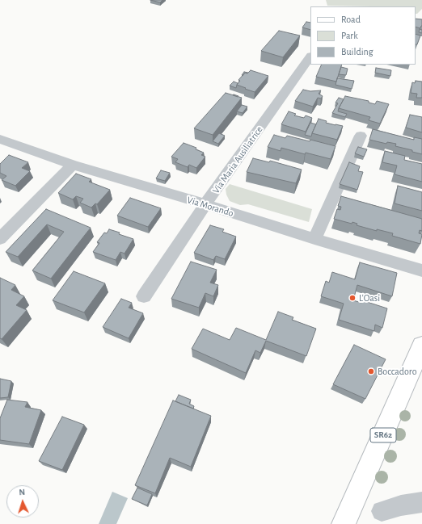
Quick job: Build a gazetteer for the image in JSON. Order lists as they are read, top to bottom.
{
  "streets": {
    "main road": ["SR62"],
    "street": ["Via Maria Ausiliatrice", "Via Morando"]
  },
  "crossings": [
    ["Via Maria Ausiliatrice", "Via Morando"]
  ],
  "places": ["L'Oasi", "Boccadoro"],
  "legend": ["Road", "Park", "Building"],
  "north": "top"
}
